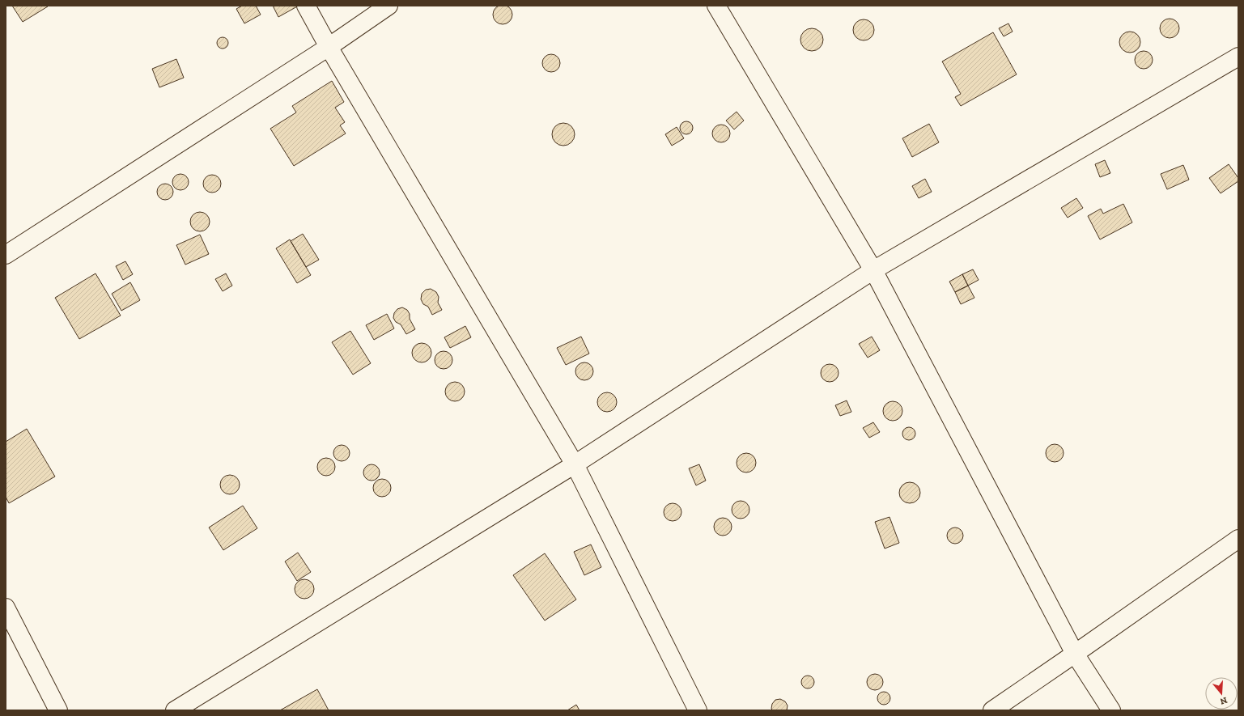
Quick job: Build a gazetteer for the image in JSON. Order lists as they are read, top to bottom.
{
  "north": "bottom"
}
